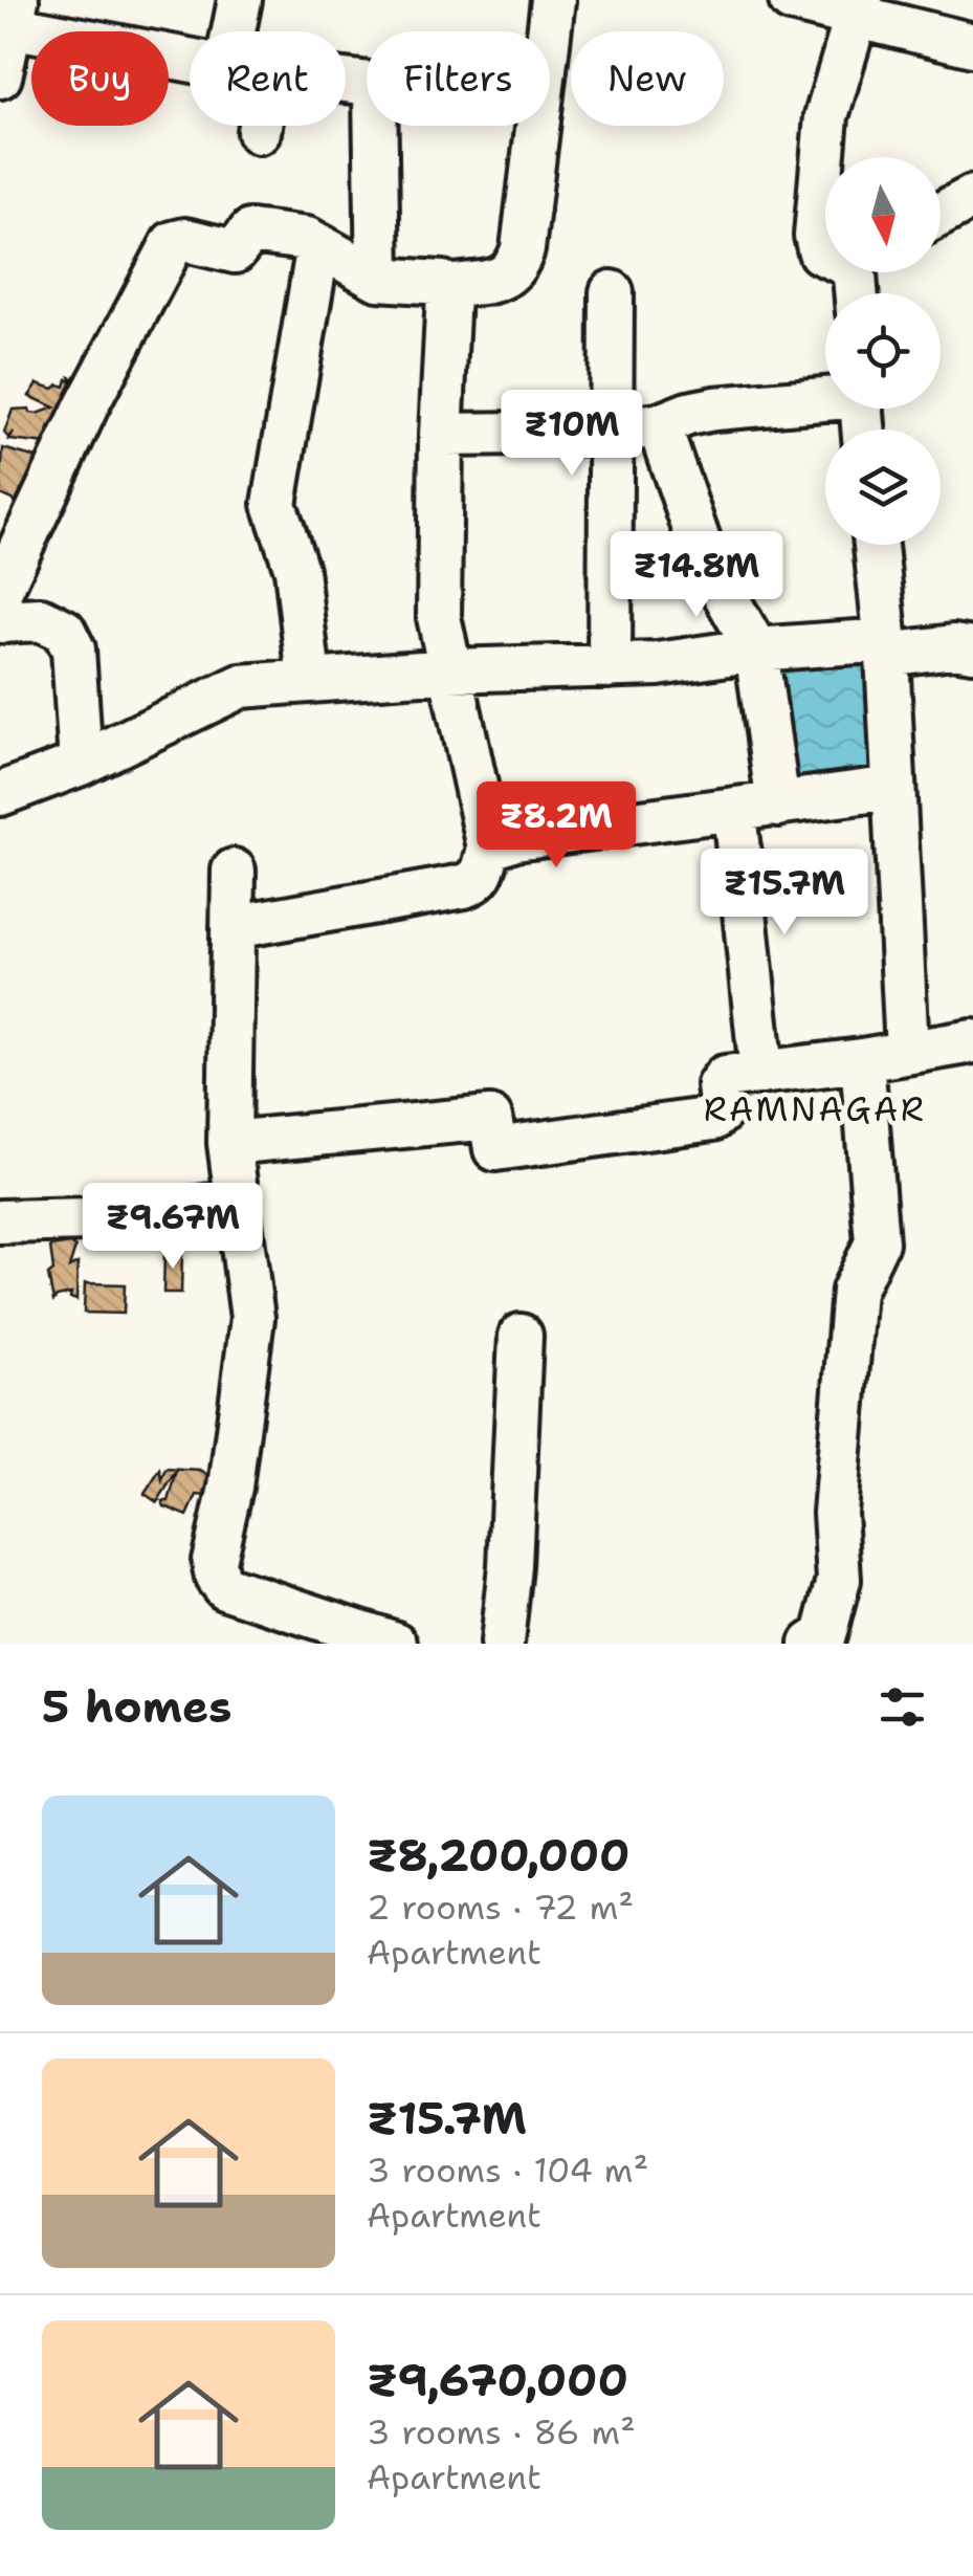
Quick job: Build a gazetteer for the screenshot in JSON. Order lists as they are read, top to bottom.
{
  "districts": ["RAMNAGAR"],
  "north": "bottom",
  "page": {
    "chip": [
      "Buy",
      "Rent",
      "Filters",
      "New"
    ],
    "price": [
      "₹10M",
      "₹14.8M",
      "₹8.2M",
      "₹15.7M",
      "₹9.67M"
    ],
    "heading": "5 homes",
    "list": [
      {
        "name": "₹8,200,000",
        "note": "2 rooms · 72 m² · Apartment"
      },
      {
        "name": "₹15.7M",
        "note": "3 rooms · 104 m² · Apartment"
      },
      {
        "name": "₹9,670,000",
        "note": "3 rooms · 86 m² · Apartment"
      }
    ]
  }
}
